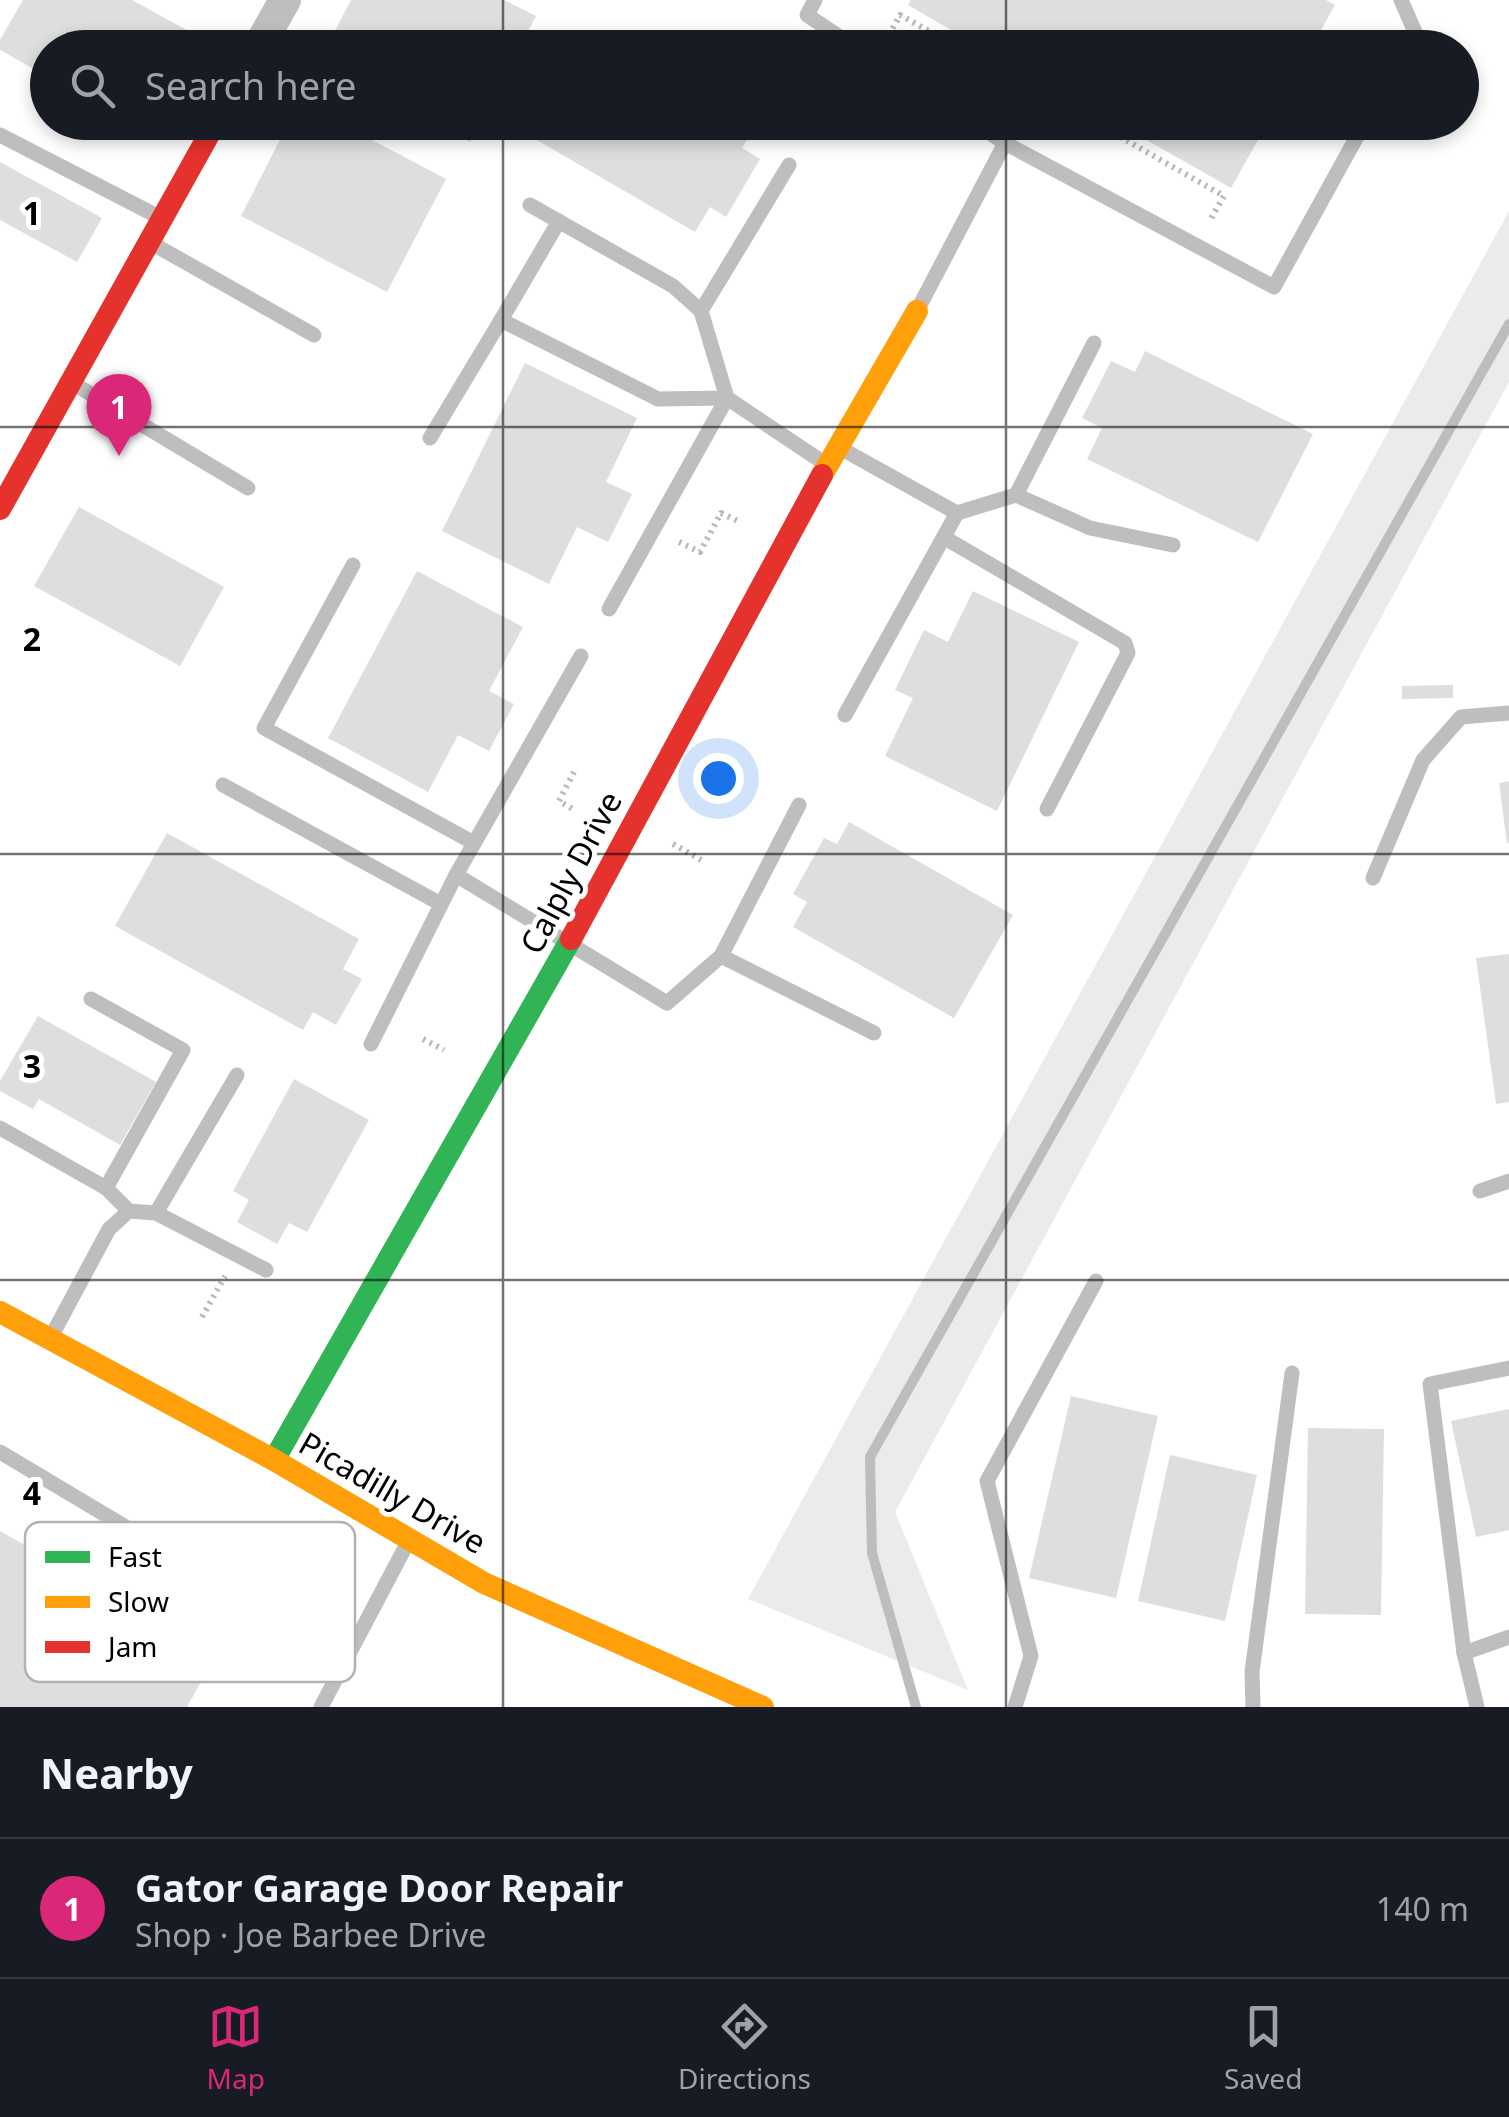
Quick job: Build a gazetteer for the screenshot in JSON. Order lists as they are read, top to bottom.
{
  "streets": {
    "street": ["Calply Drive", "Picadilly Drive"]
  },
  "crossings": [
    ["Calply Drive", "Picadilly Drive"]
  ],
  "legend": ["Fast", "Slow", "Jam"],
  "page": {
    "search": "Search here",
    "pins": "1",
    "heading": "Nearby",
    "list": [
      {
        "mark": "1",
        "name": "Gator Garage Door Repair",
        "note": "Shop · Joe Barbee Drive",
        "value": "140 m"
      }
    ],
    "nav": ["Map", "Directions", "Saved"]
  },
  "grid": {
    "rows": [
      "1",
      "2",
      "3",
      "4"
    ]
  }
}
